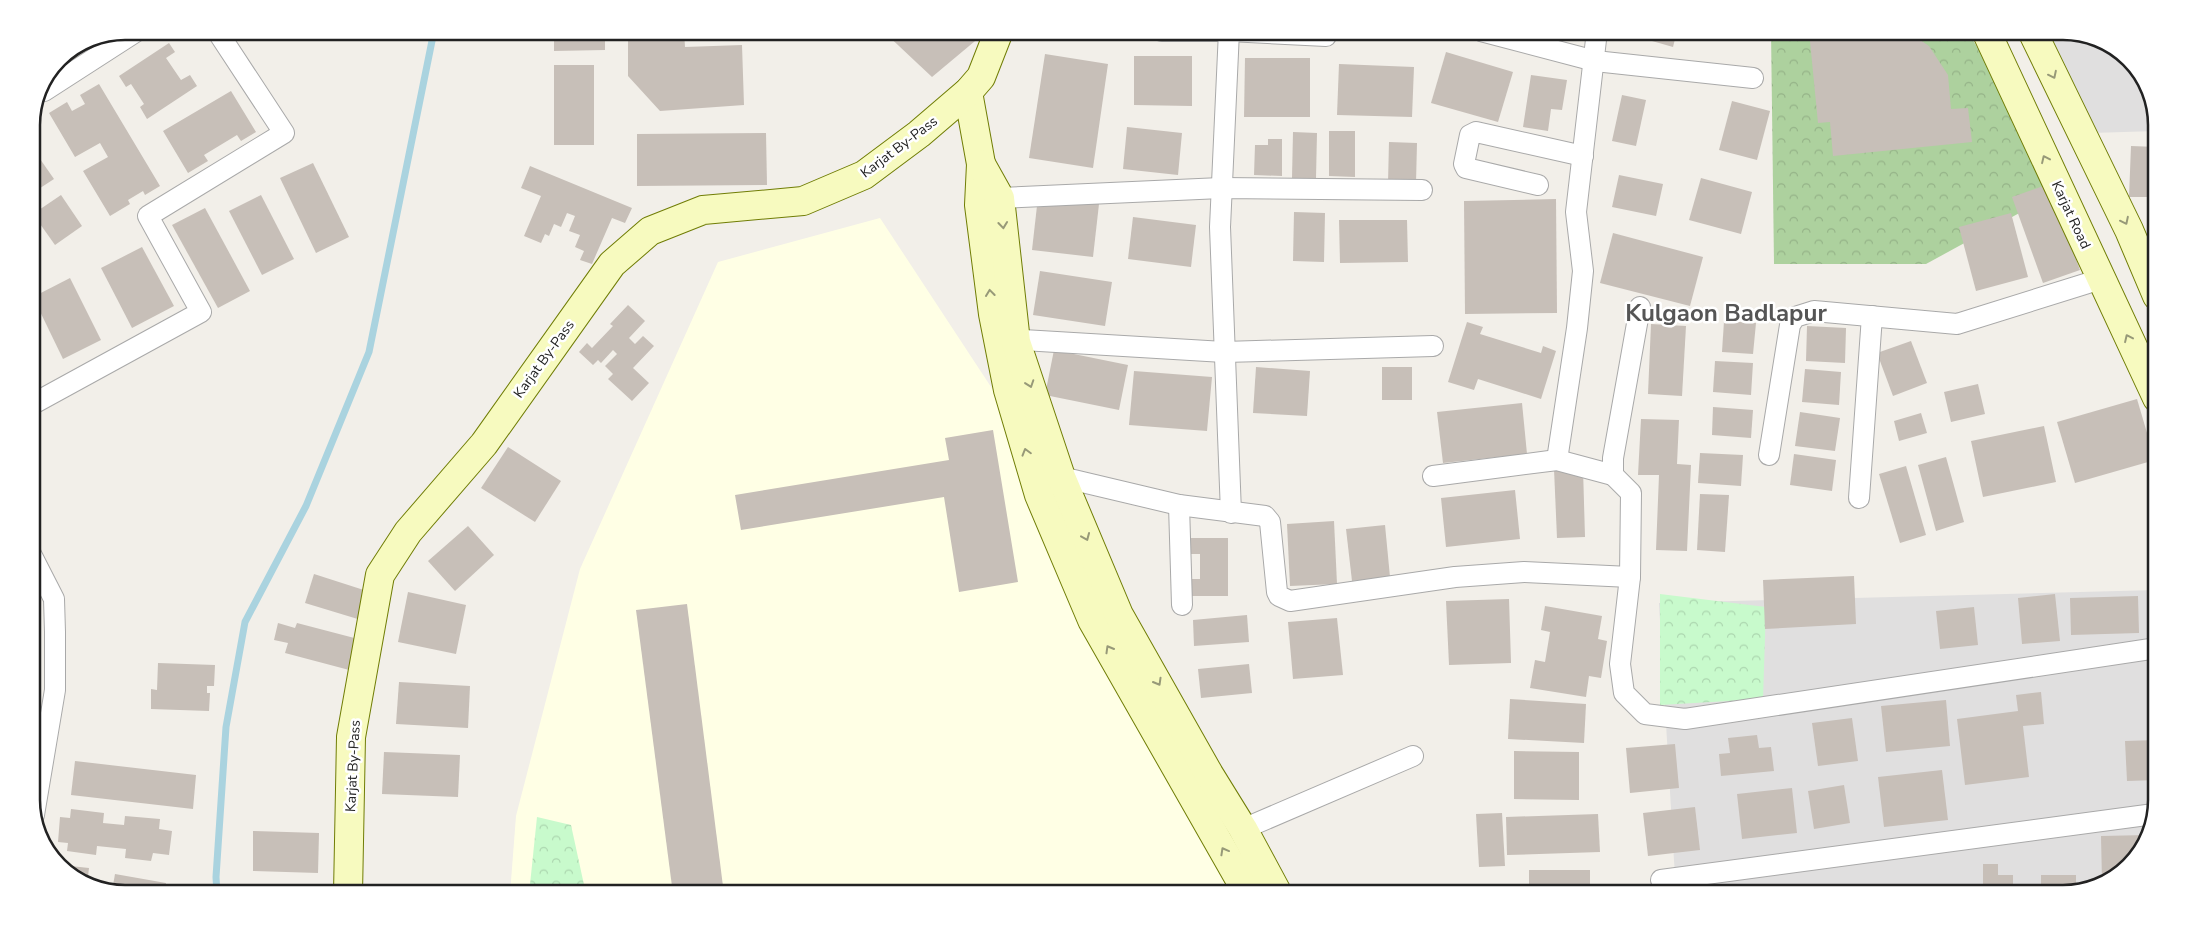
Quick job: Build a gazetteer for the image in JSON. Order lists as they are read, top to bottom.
{
  "streets": {
    "main road": ["Karjat By-Pass", "Karjat Road"]
  },
  "districts": ["Kulgaon Badlapur"]
}
